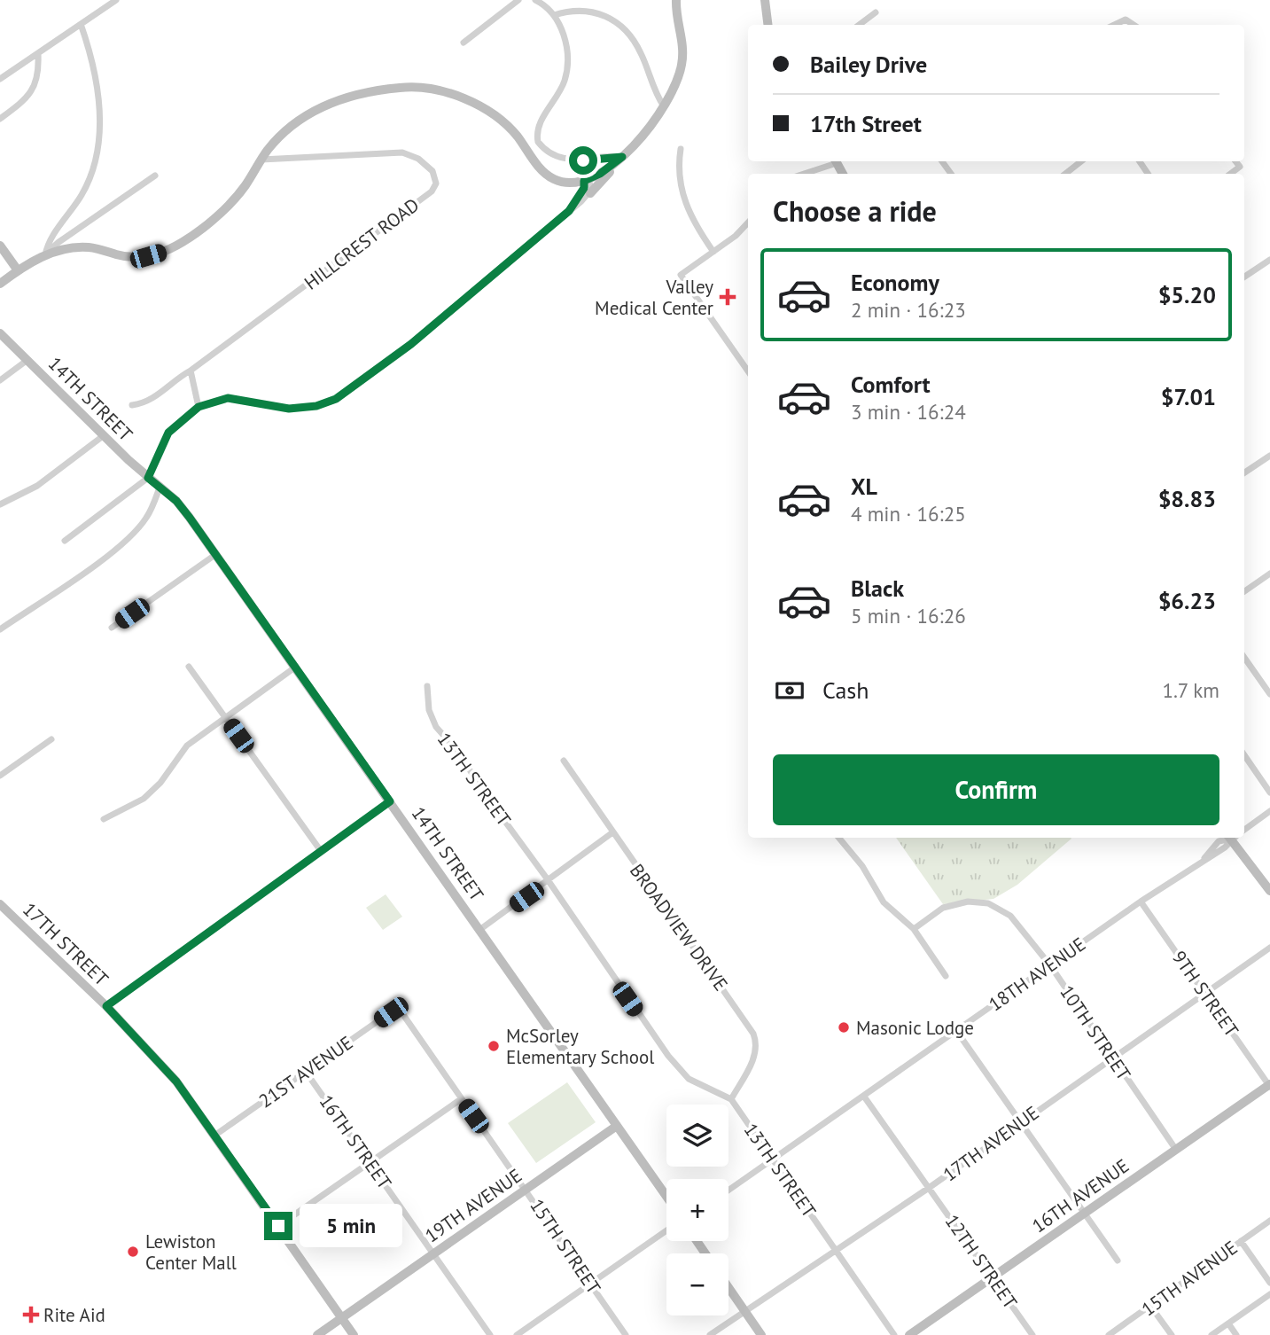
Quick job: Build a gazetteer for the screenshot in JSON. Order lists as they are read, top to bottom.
{
  "streets": {
    "street": [
      "HILLCREST ROAD",
      "14TH STREET",
      "13TH STREET",
      "BROADVIEW DRIVE",
      "17TH STREET",
      "18TH AVENUE",
      "9TH STREET",
      "10TH STREET",
      "21ST AVENUE",
      "16TH STREET",
      "17TH AVENUE",
      "16TH AVENUE",
      "19TH AVENUE",
      "15TH STREET",
      "12TH STREET",
      "15TH AVENUE"
    ]
  },
  "crossings": [
    ["14TH STREET", "19TH AVENUE"],
    ["13TH STREET", "BROADVIEW DRIVE"],
    ["13TH STREET", "18TH AVENUE"],
    ["13TH STREET", "17TH AVENUE"],
    ["17TH STREET", "21ST AVENUE"],
    ["17TH STREET", "19TH AVENUE"],
    ["18TH AVENUE", "9TH STREET"],
    ["18TH AVENUE", "10TH STREET"],
    ["18TH AVENUE", "12TH STREET"],
    ["9TH STREET", "17TH AVENUE"],
    ["9TH STREET", "16TH AVENUE"],
    ["10TH STREET", "17TH AVENUE"],
    ["10TH STREET", "16TH AVENUE"],
    ["21ST AVENUE", "16TH STREET"],
    ["21ST AVENUE", "15TH STREET"],
    ["16TH STREET", "19TH AVENUE"],
    ["17TH AVENUE", "12TH STREET"],
    ["16TH AVENUE", "12TH STREET"],
    ["19TH AVENUE", "15TH STREET"]
  ],
  "places": {
    "health": ["Valley Medical Center", "Rite Aid"],
    "other": ["Masonic Lodge", "McSorley Elementary School", "Lewiston Center Mall"]
  },
  "page": {
    "banner": ["Bailey Drive", "17th Street"],
    "heading": "Choose a ride",
    "list": [
      {
        "name": "Economy",
        "note": "2 min · 16:23",
        "value": "$5.20"
      },
      {
        "name": "Comfort",
        "note": "3 min · 16:24",
        "value": "$7.01"
      },
      {
        "name": "XL",
        "note": "4 min · 16:25",
        "value": "$8.83"
      },
      {
        "name": "Black",
        "note": "5 min · 16:26",
        "value": "$6.23"
      }
    ],
    "pay": ["Cash", "1.7 km"],
    "buttons": "Confirm",
    "map_buttons": ["+", "−"],
    "bubble": "5 min"
  }
}
